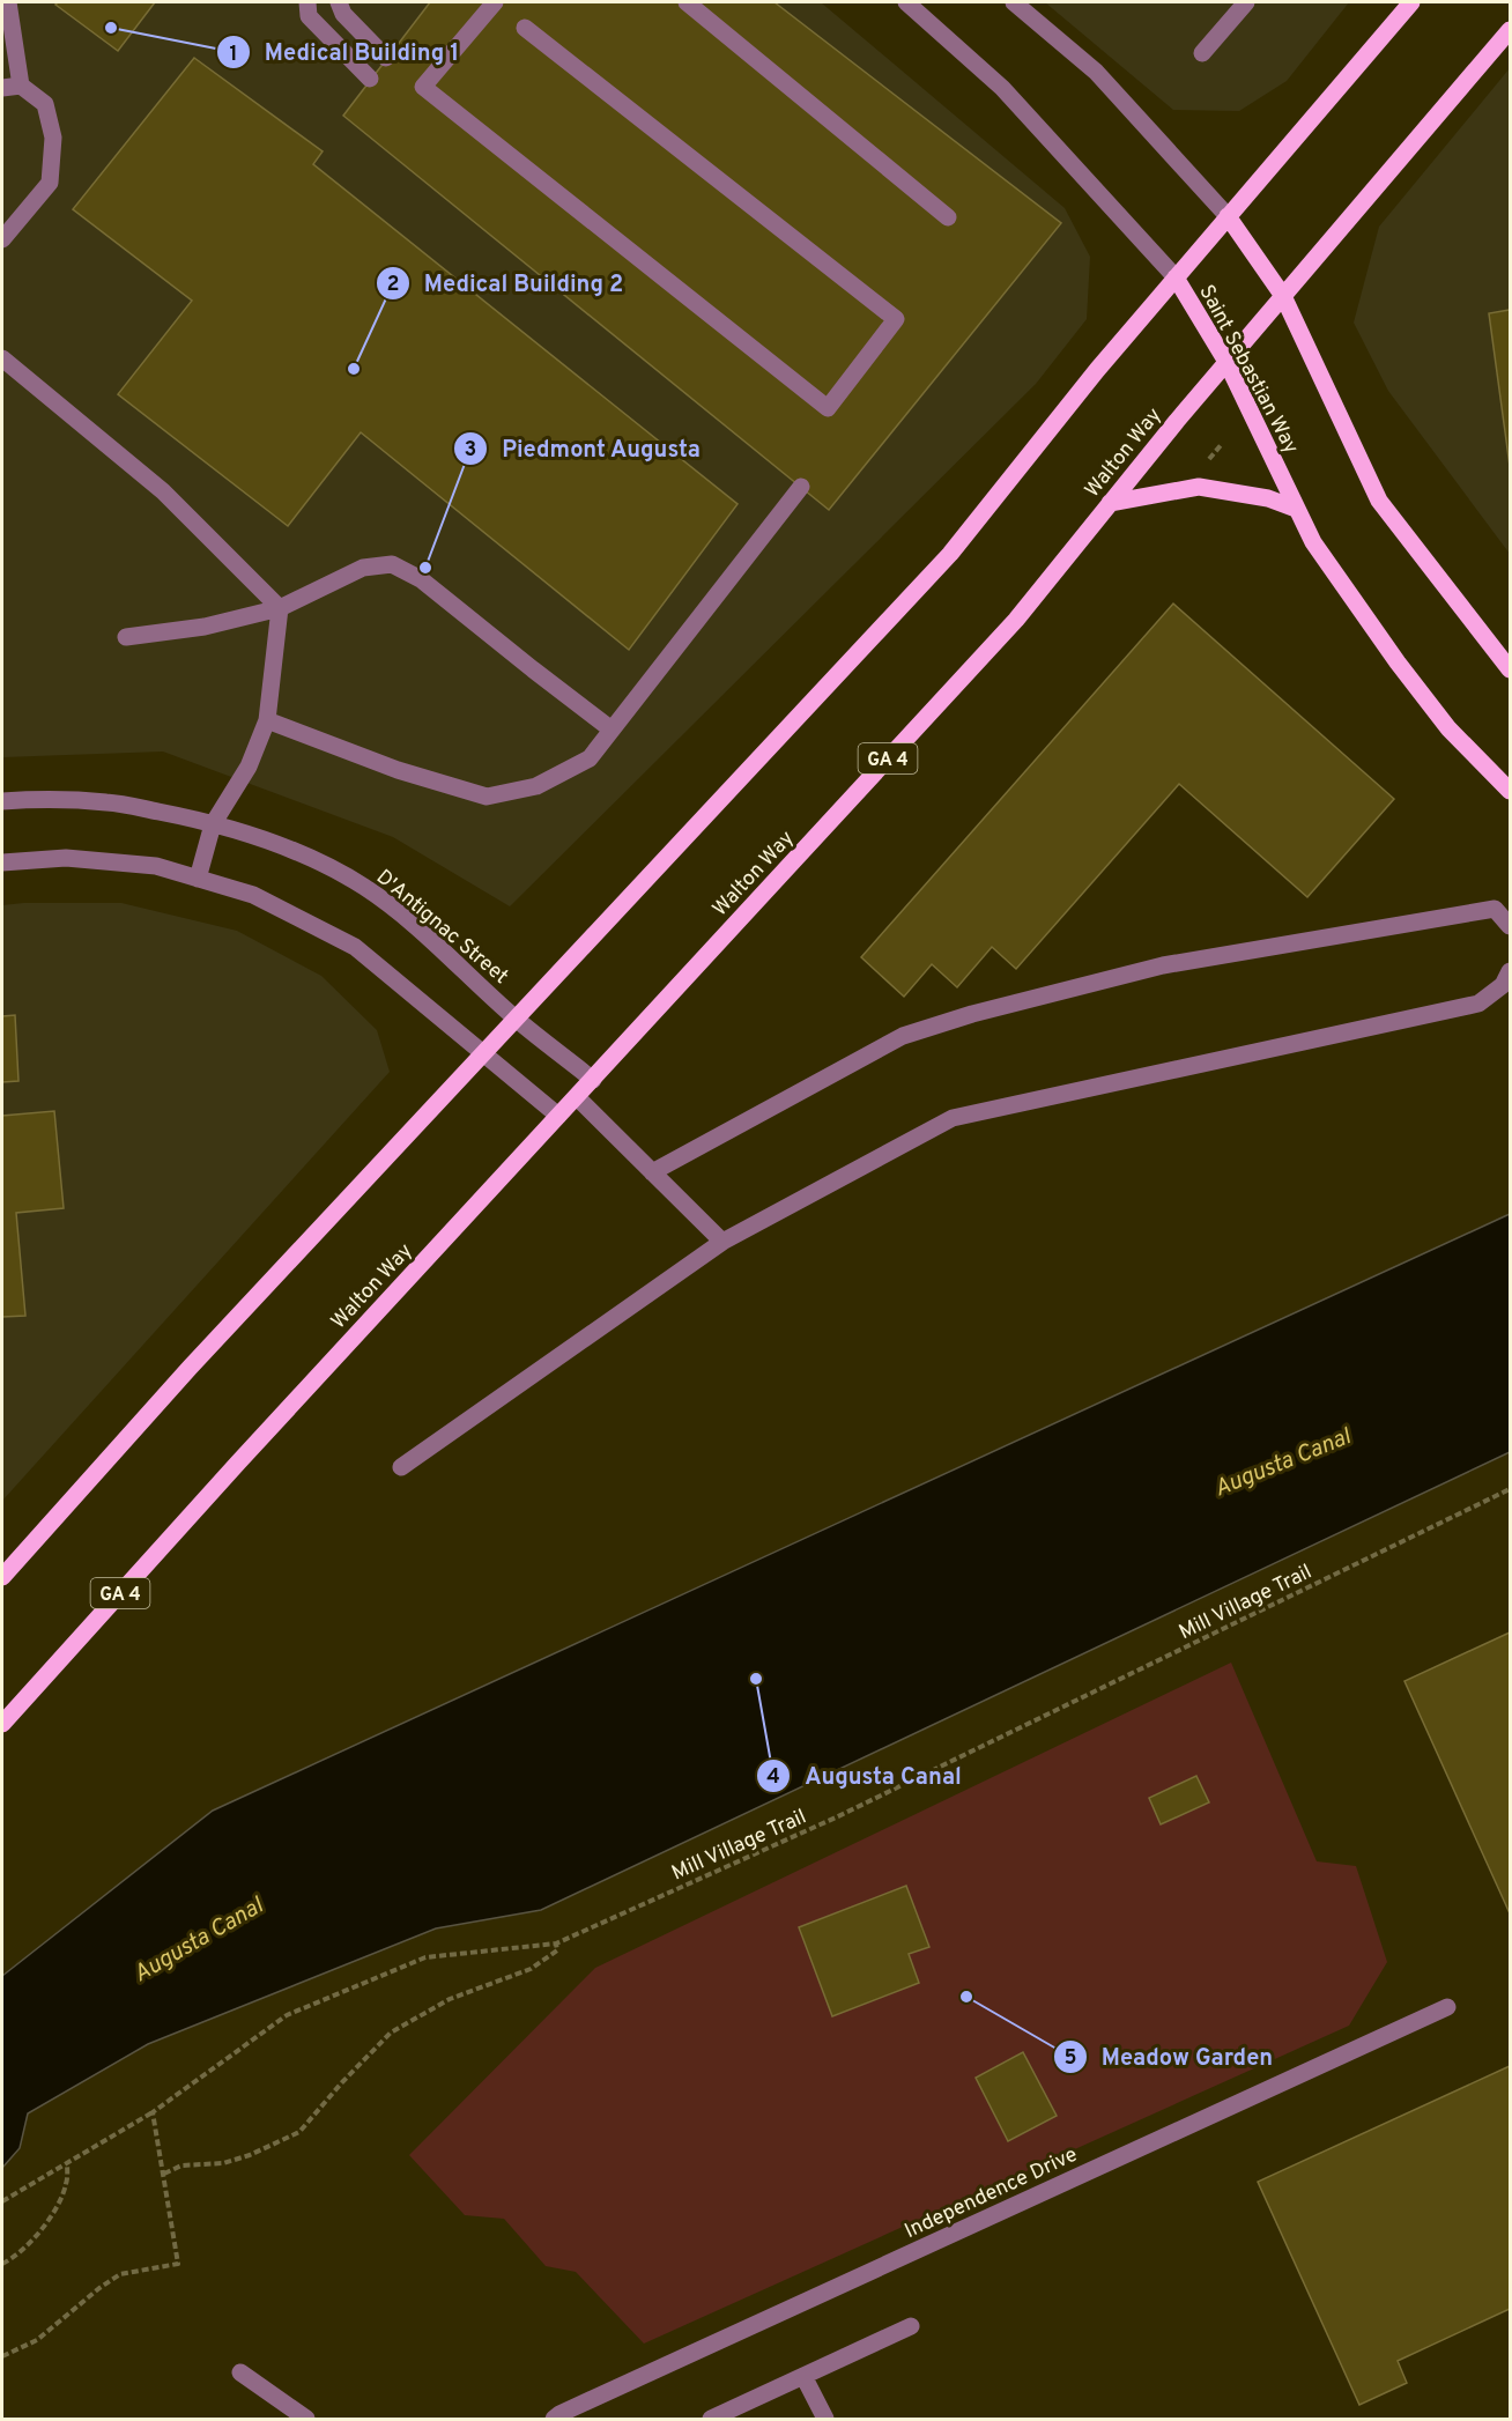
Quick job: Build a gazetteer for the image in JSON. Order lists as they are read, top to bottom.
{
  "streets": {
    "main road": ["Saint Sebastian Way", "Walton Way", "GA 4"],
    "street": ["D'Antignac Street", "Independence Drive"],
    "path": ["Mill Village Trail"]
  },
  "crossings": [
    ["Saint Sebastian Way", "Walton Way"],
    ["Walton Way", "D'Antignac Street"]
  ],
  "water": ["Augusta Canal"],
  "places": [
    "Medical Building 1",
    "Medical Building 2",
    "Piedmont Augusta",
    "Augusta Canal",
    "Meadow Garden"
  ]
}
